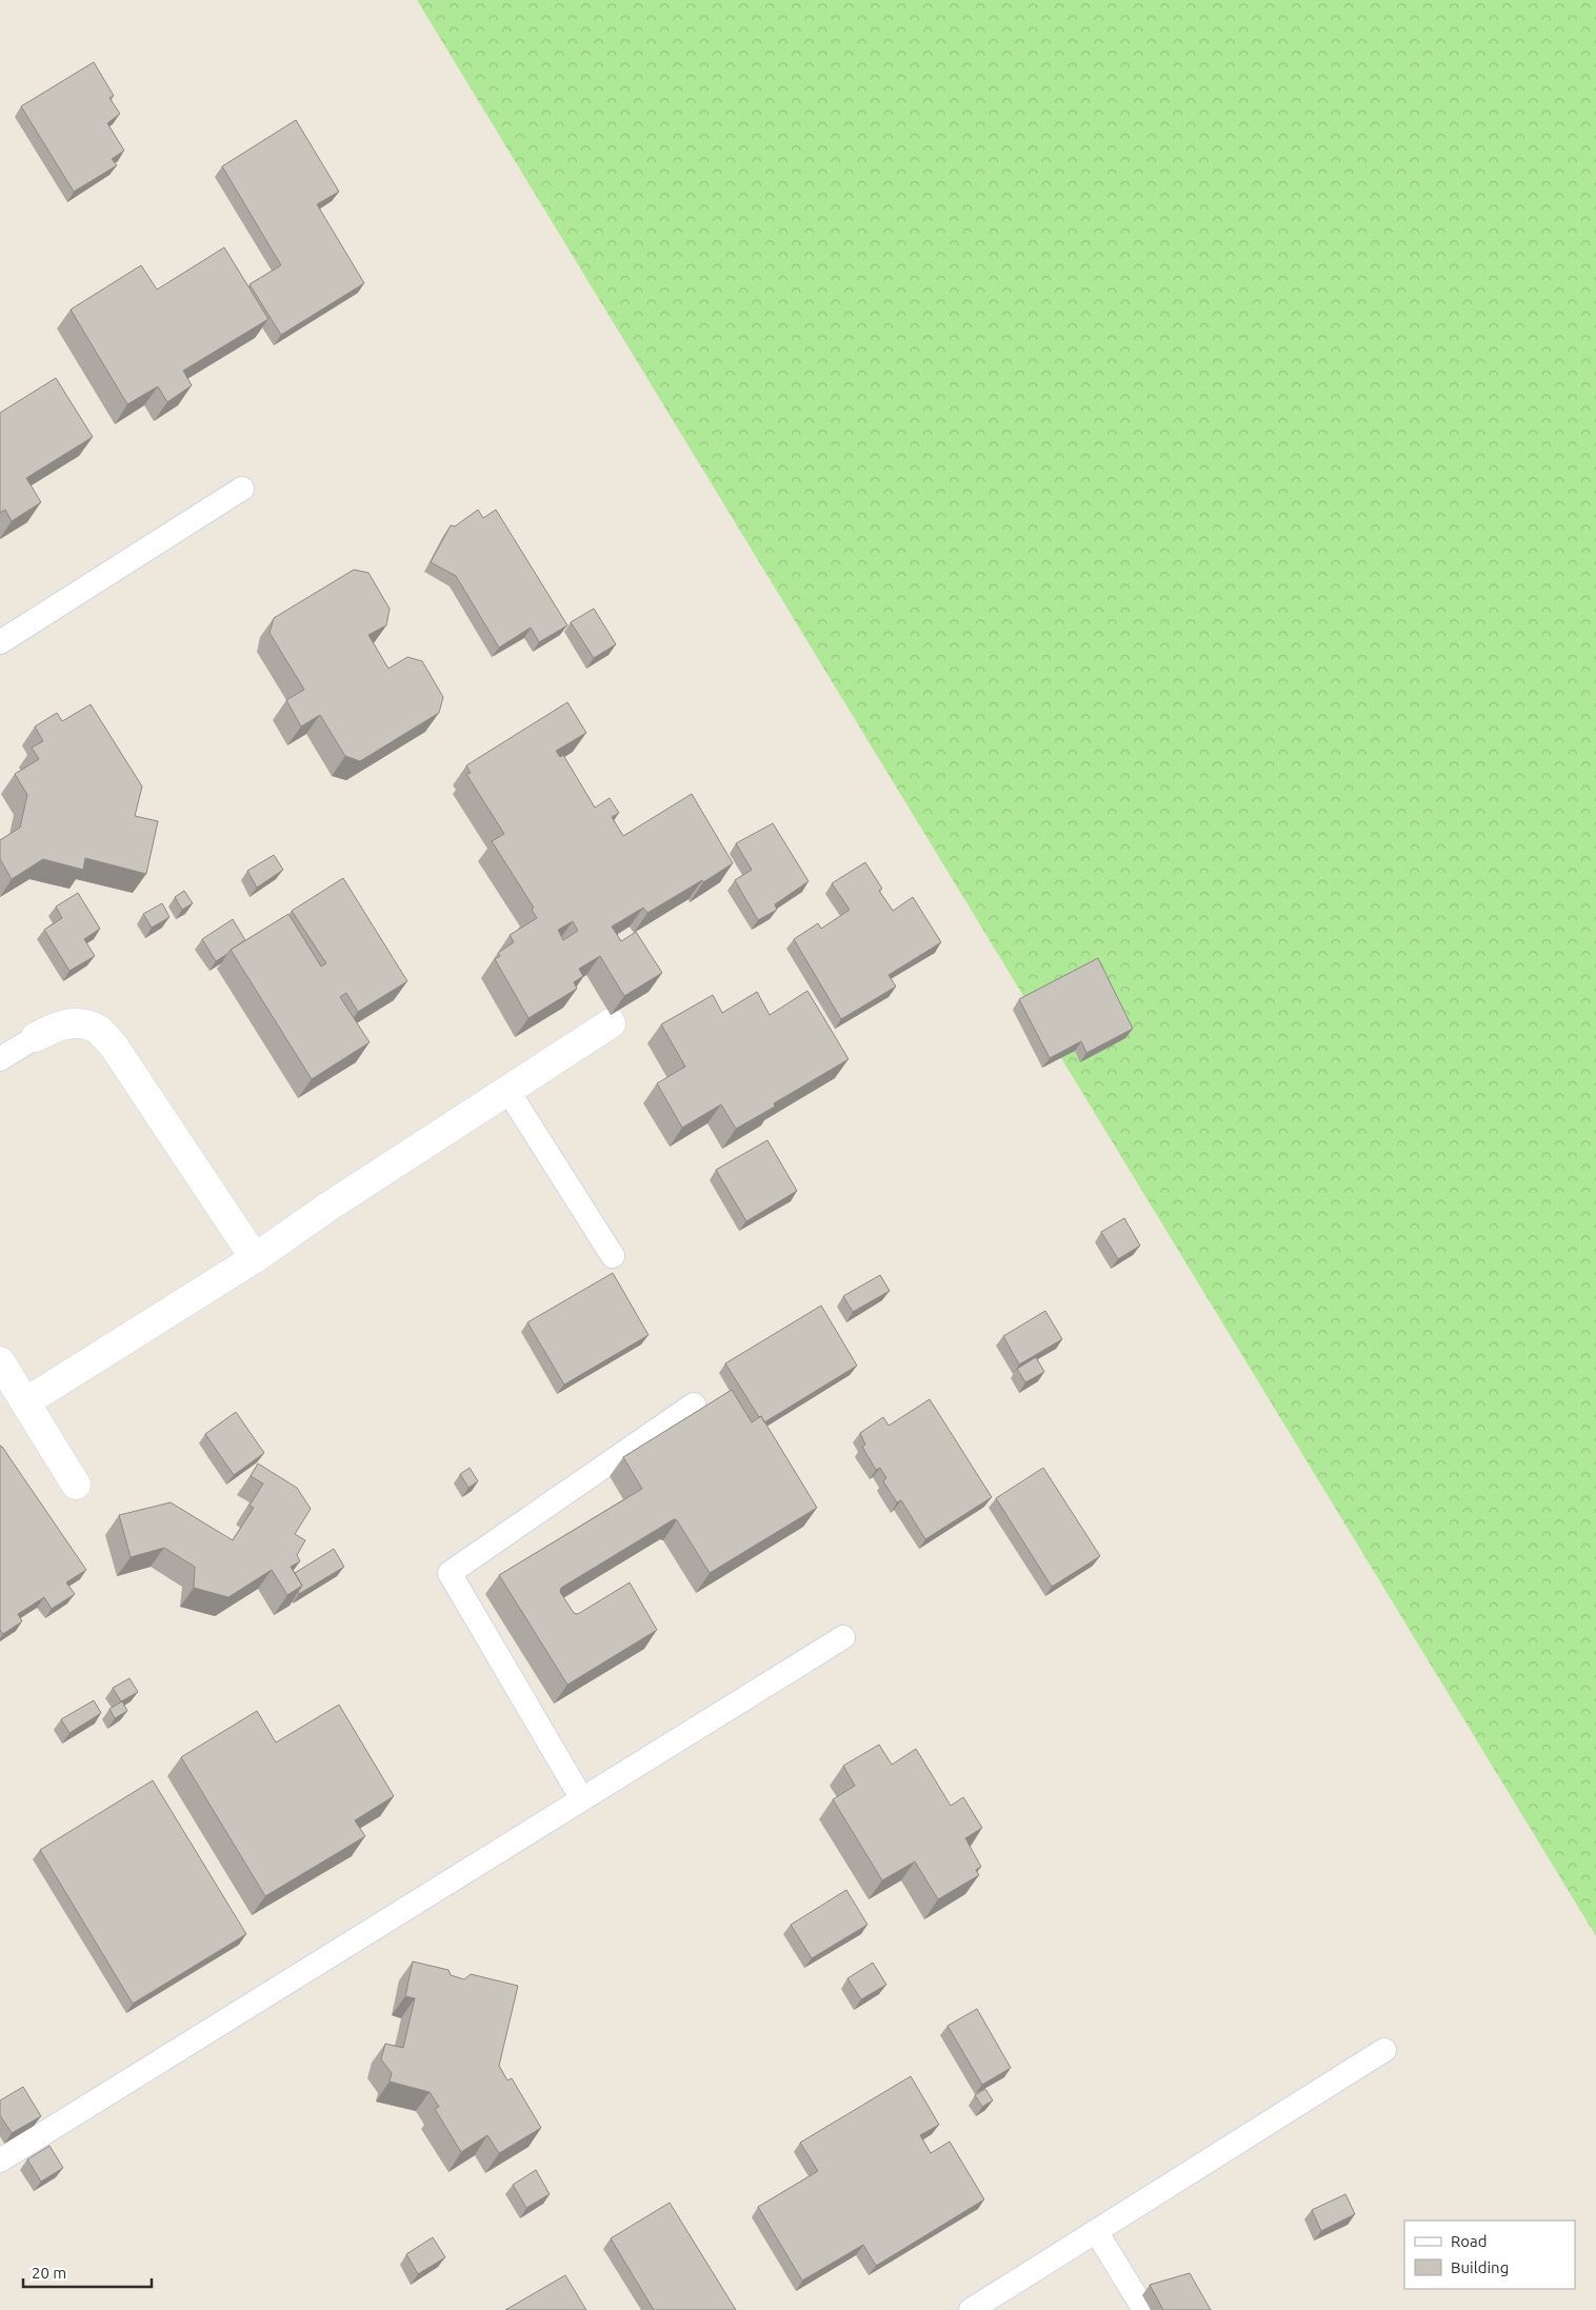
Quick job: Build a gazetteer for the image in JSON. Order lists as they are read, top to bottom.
{
  "legend": ["Road", "Building"],
  "scale_bar": "20 m"
}
